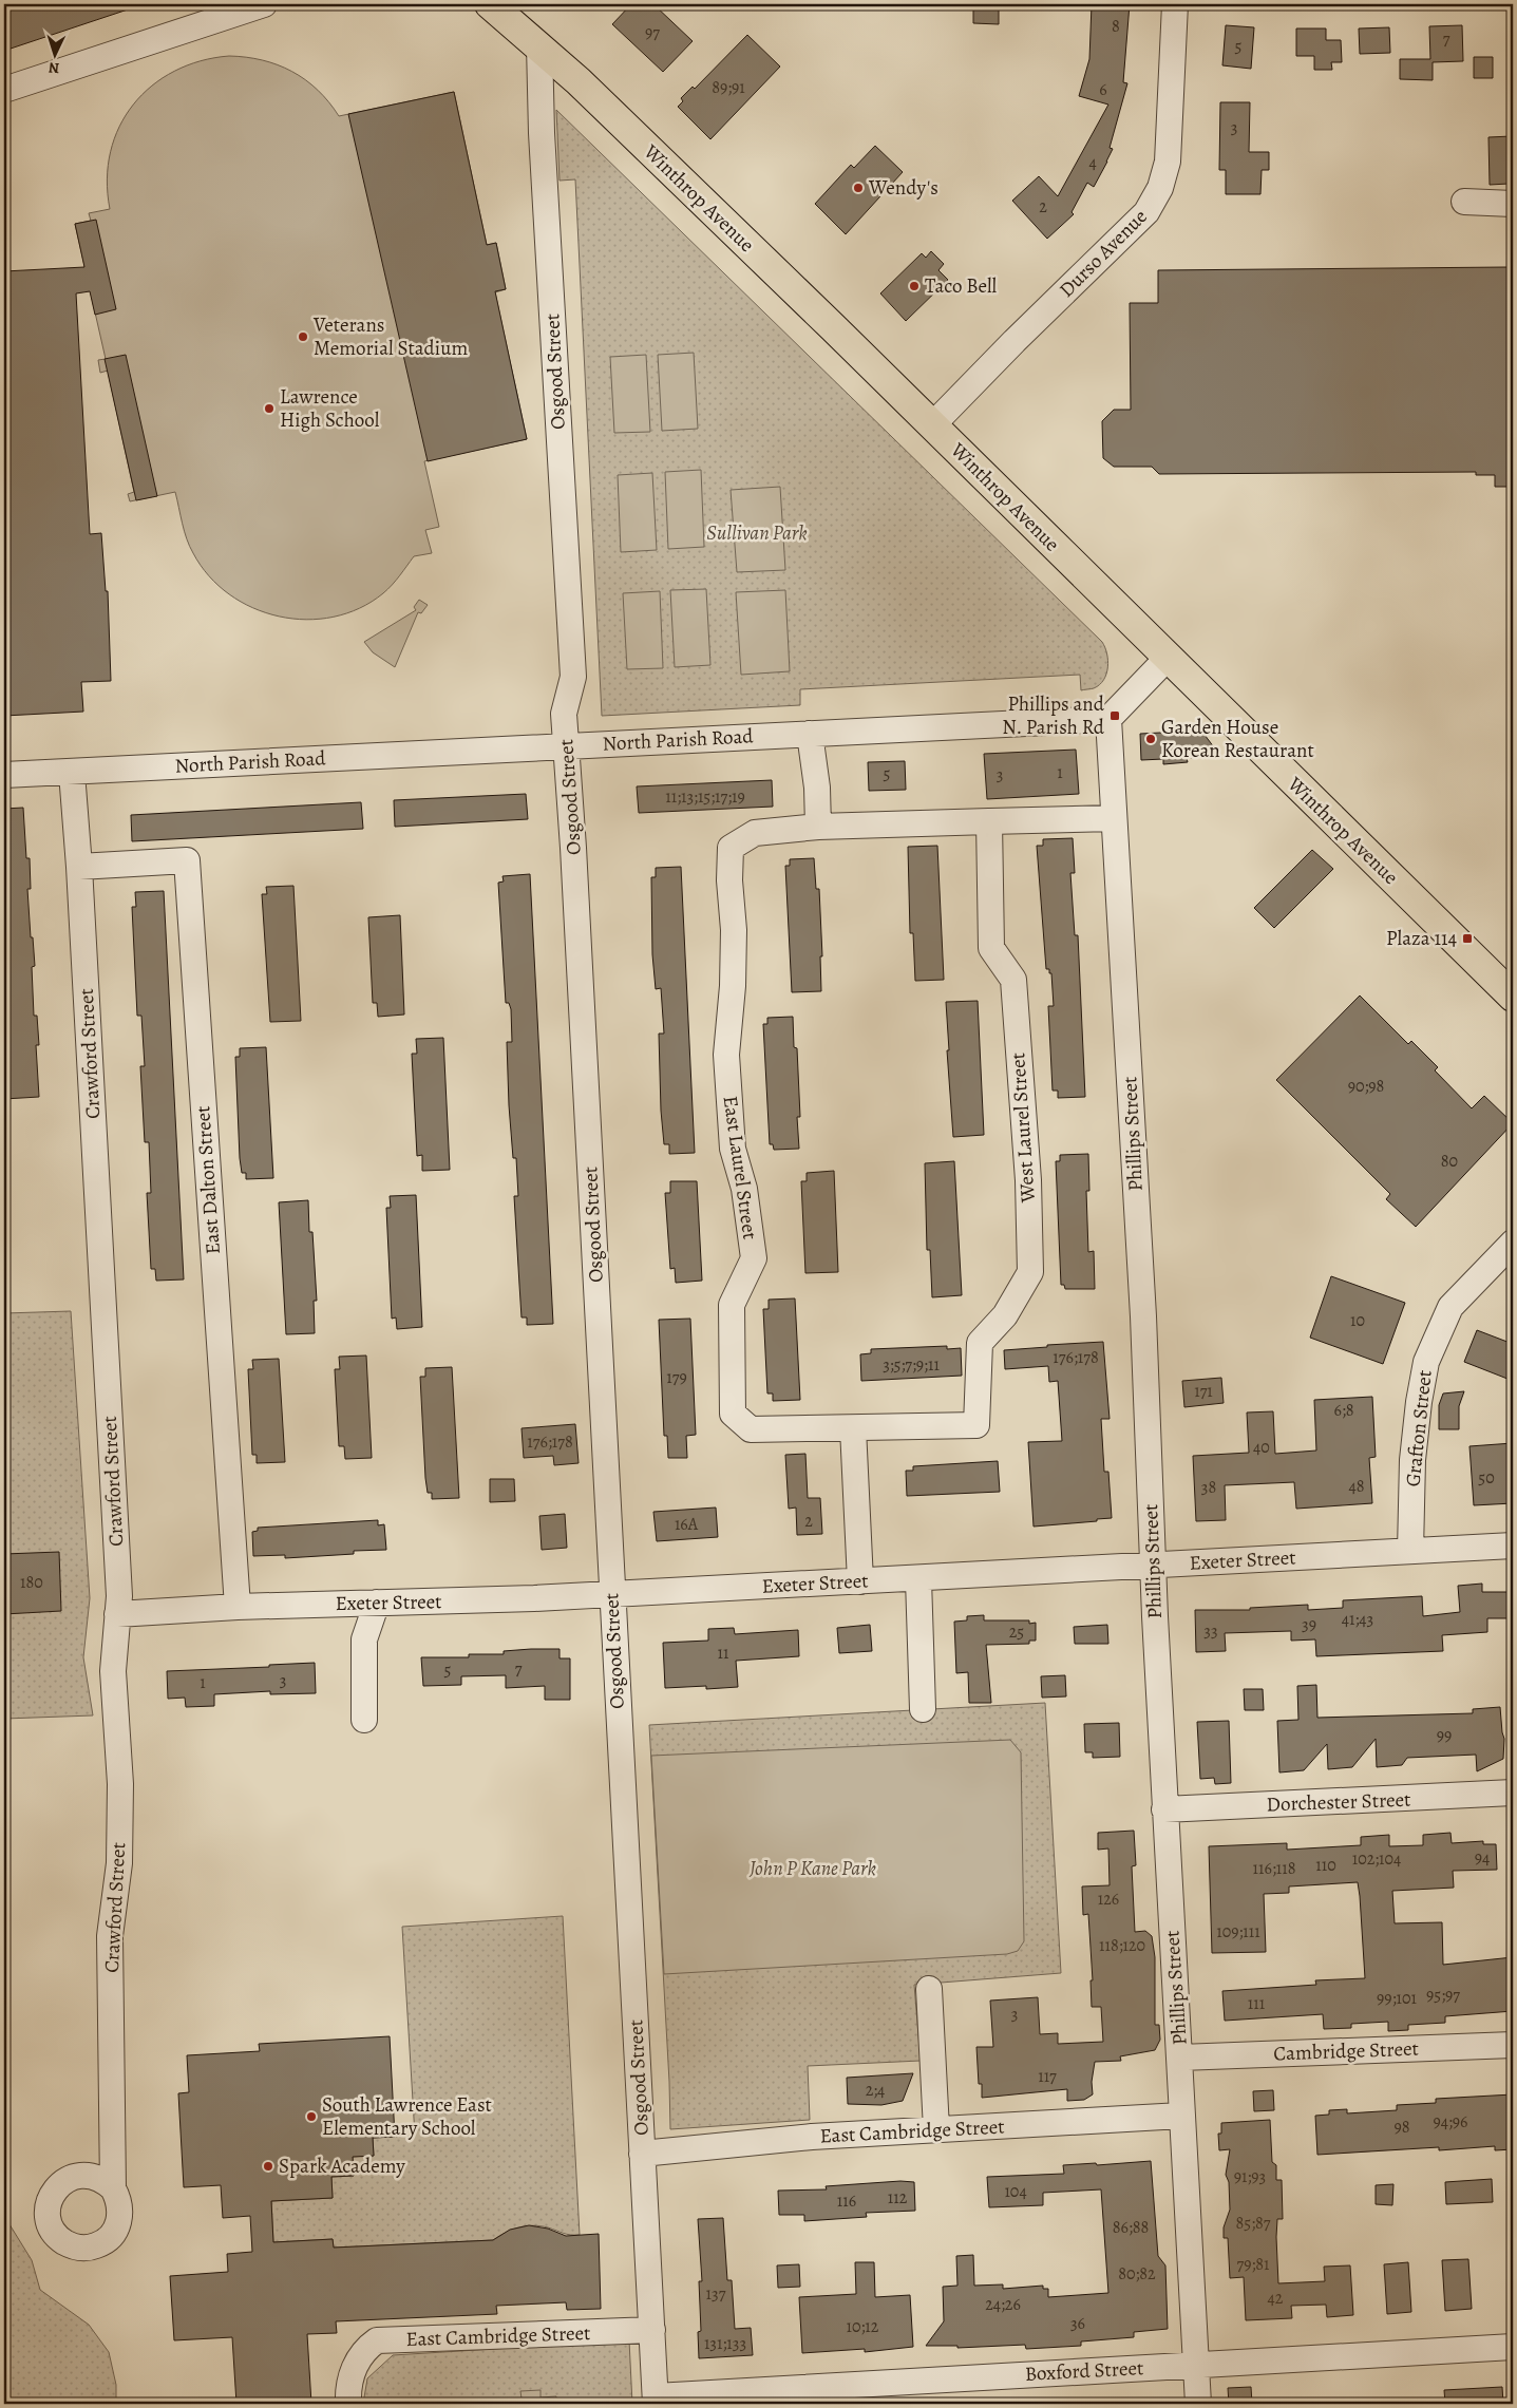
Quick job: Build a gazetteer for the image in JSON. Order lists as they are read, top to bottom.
{
  "streets": {
    "main road": ["Winthrop Avenue"],
    "street": [
      "Durso Avenue",
      "Osgood Street",
      "North Parish Road",
      "Crawford Street",
      "West Laurel Street",
      "Phillips Street",
      "East Laurel Street",
      "East Dalton Street",
      "Grafton Street",
      "Exeter Street",
      "Dorchester Street",
      "Cambridge Street",
      "East Cambridge Street",
      "Boxford Street"
    ]
  },
  "crossings": [
    ["Winthrop Avenue", "Durso Avenue"],
    ["Winthrop Avenue", "Osgood Street"],
    ["Osgood Street", "North Parish Road"],
    ["Osgood Street", "Exeter Street"],
    ["Osgood Street", "East Cambridge Street"],
    ["Osgood Street", "Boxford Street"],
    ["North Parish Road", "Crawford Street"],
    ["North Parish Road", "Phillips Street"],
    ["Crawford Street", "East Dalton Street"],
    ["Crawford Street", "Exeter Street"],
    ["West Laurel Street", "East Laurel Street"],
    ["Phillips Street", "Exeter Street"],
    ["Phillips Street", "Dorchester Street"],
    ["Phillips Street", "Cambridge Street"],
    ["Phillips Street", "East Cambridge Street"],
    ["Phillips Street", "Boxford Street"],
    ["East Dalton Street", "Exeter Street"],
    ["Grafton Street", "Exeter Street"]
  ],
  "parks": ["Sullivan Park", "John P Kane Park"],
  "places": {
    "other": [
      "Wendy's",
      "Taco Bell",
      "Veterans Memorial Stadium",
      "Lawrence High School",
      "Garden House Korean Restaurant",
      "South Lawrence East Elementary School",
      "Spark Academy"
    ],
    "transit": ["Phillips and N. Parish Rd", "Plaza 114"]
  },
  "house_numbers": [
    "8",
    "97",
    "7",
    "5",
    "89;91",
    "6",
    "3",
    "4",
    "2",
    "1",
    "5",
    "3",
    "11;13;15;17;19",
    "90;98",
    "80",
    "10",
    "176;178",
    "3;5;7;9;11",
    "179",
    "171",
    "6;8",
    "176;178",
    "40",
    "50",
    "48",
    "38",
    "2",
    "16A",
    "180",
    "41;43",
    "39",
    "33",
    "25",
    "11",
    "7",
    "5",
    "3",
    "1",
    "99",
    "94",
    "102;104",
    "110",
    "116;118",
    "126",
    "109;111",
    "118;120",
    "95;97",
    "99;101",
    "111",
    "3",
    "117",
    "2;4",
    "94;96",
    "98",
    "91;93",
    "104",
    "112",
    "116",
    "85;87",
    "86;88",
    "79;81",
    "80;82",
    "137",
    "42",
    "24;26",
    "36",
    "10;12",
    "131;133"
  ],
  "north": "bottom"
}
